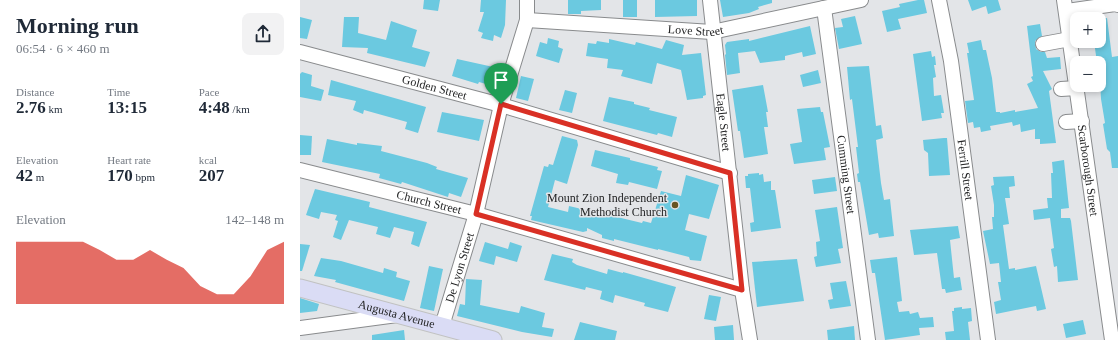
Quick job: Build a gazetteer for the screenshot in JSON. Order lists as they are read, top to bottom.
{
  "streets": {
    "main road": ["Augusta Avenue"],
    "street": [
      "Love Street",
      "Golden Street",
      "Eagle Street",
      "Ferrill Street",
      "Scarborough Street",
      "Cumming Street",
      "Church Street",
      "De Lyon Street"
    ]
  },
  "crossings": [
    ["Love Street", "Eagle Street"],
    ["Love Street", "Cumming Street"],
    ["Love Street", "De Lyon Street"],
    ["Golden Street", "Eagle Street"],
    ["Golden Street", "De Lyon Street"],
    ["Eagle Street", "Church Street"],
    ["Church Street", "De Lyon Street"],
    ["De Lyon Street", "Augusta Avenue"]
  ],
  "places": ["Mount Zion Independent Methodist Church"],
  "page": {
    "heading": ["Morning run", "06:54 · 6 × 460 m"],
    "map_buttons": ["+", "−"],
    "stats": [
      ["Distance", "2.76 km"],
      ["Time", "13:15"],
      ["Pace", "4:48 /km"],
      ["Elevation", "42 m"],
      ["Heart rate", "170 bpm"],
      ["kcal", "207"]
    ],
    "chart": ["Elevation", "142–148 m"]
  }
}
